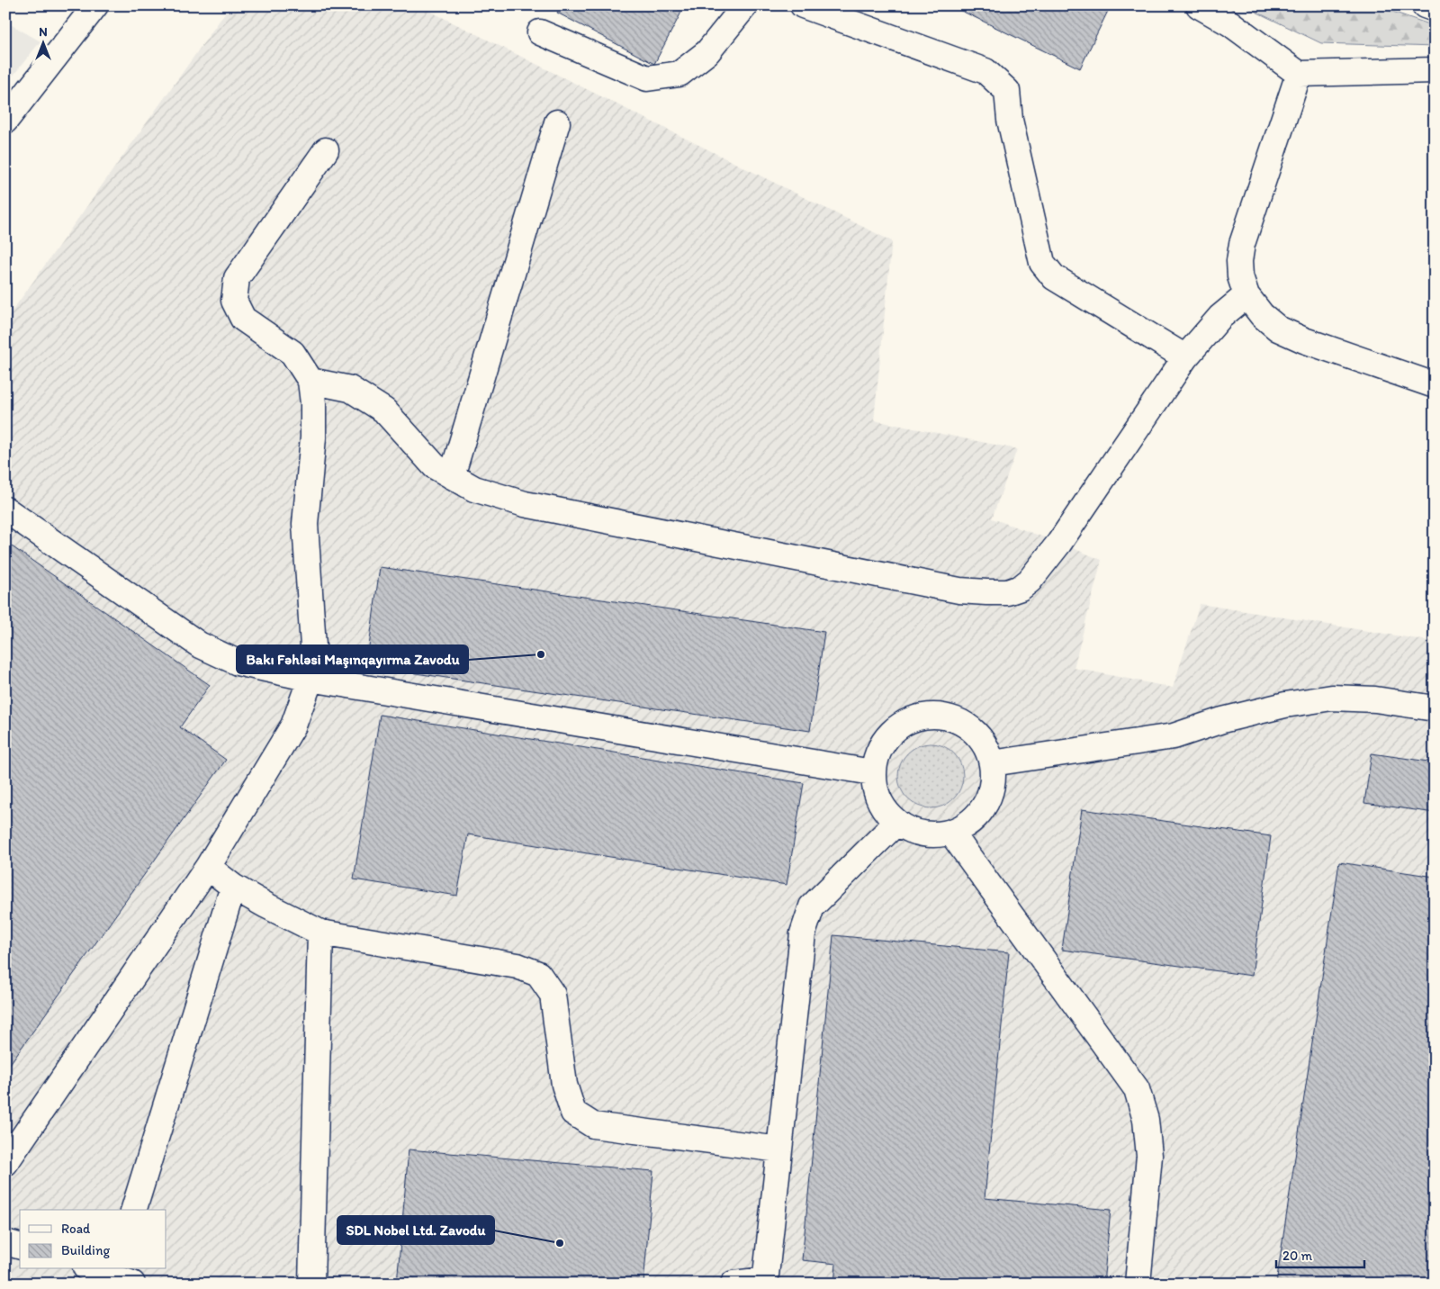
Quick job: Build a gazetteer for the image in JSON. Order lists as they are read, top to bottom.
{
  "places": ["Bakı Fəhləsi Maşınqayırma Zavodu", "SDL Nobel Ltd. Zavodu"],
  "legend": ["Road", "Building"],
  "scale_bar": "20 m",
  "north": "top"
}
